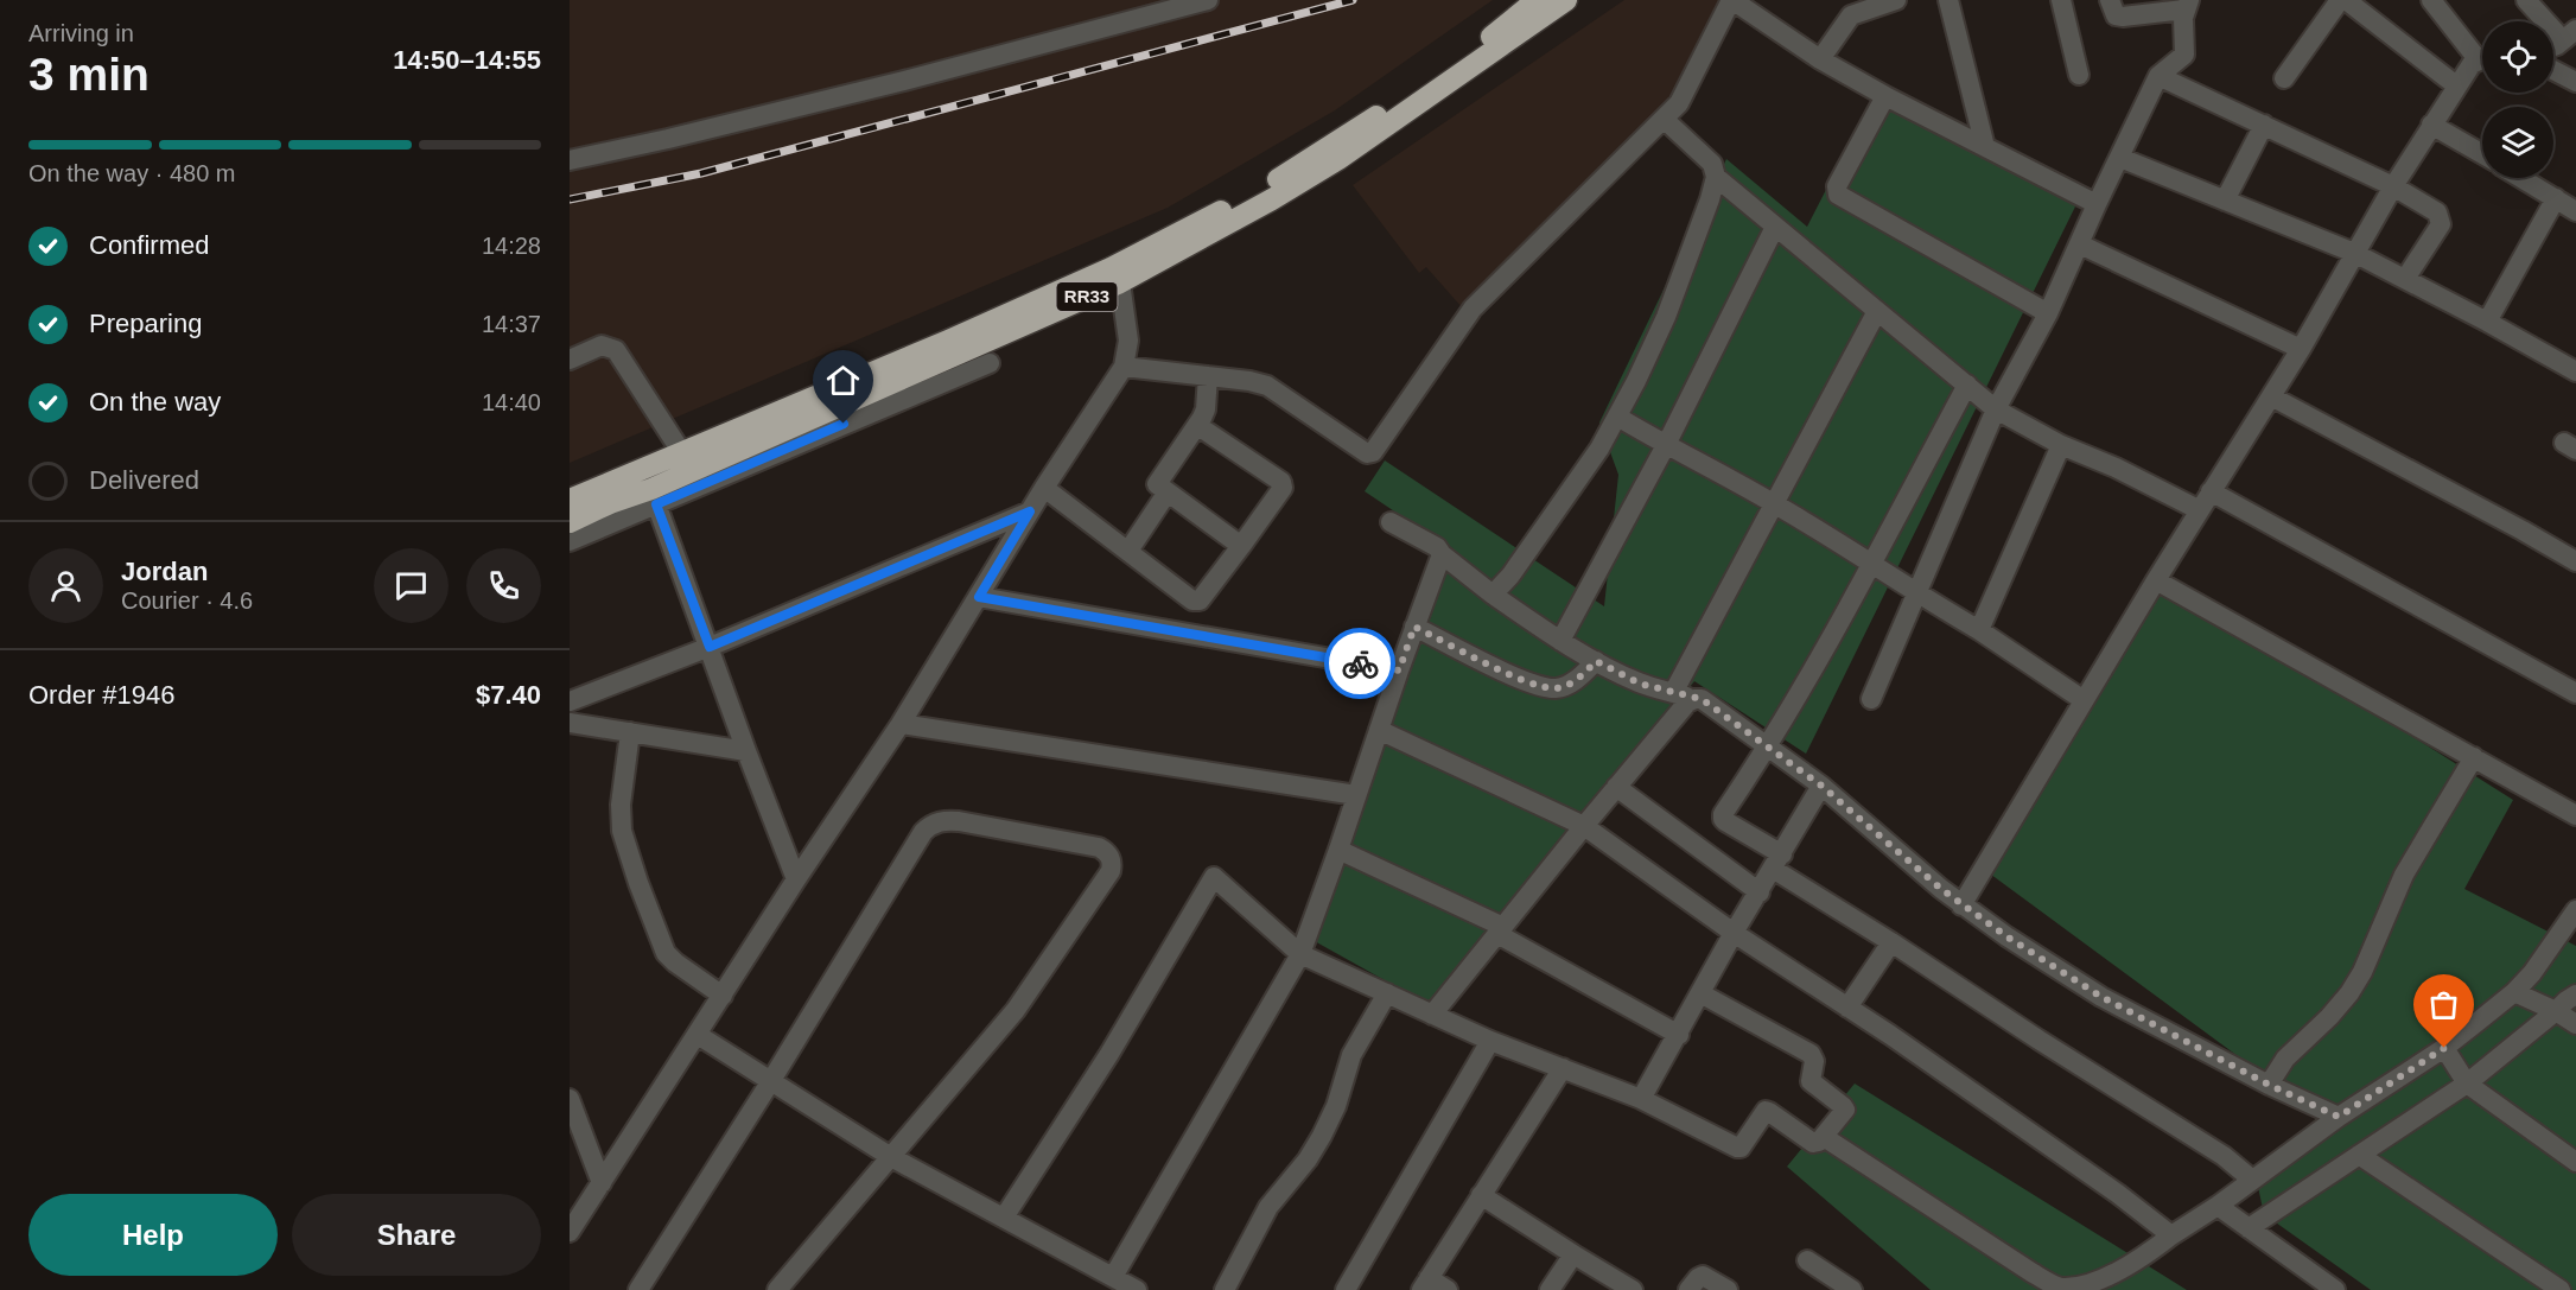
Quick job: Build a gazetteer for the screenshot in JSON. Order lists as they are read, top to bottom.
{
  "streets": {
    "highway": ["RR33"]
  },
  "page": {
    "heading": ["3 min", "Arriving in", "14:50–14:55"],
    "panel": [
      "Jordan",
      "Courier · 4.6",
      "Order #1946",
      "$7.40"
    ],
    "bar": "On the way · 480 m",
    "list": [
      ["Confirmed", "14:28"],
      ["Preparing", "14:37"],
      ["On the way", "14:40"],
      "Delivered"
    ],
    "buttons": ["Help", "Share"]
  }
}
